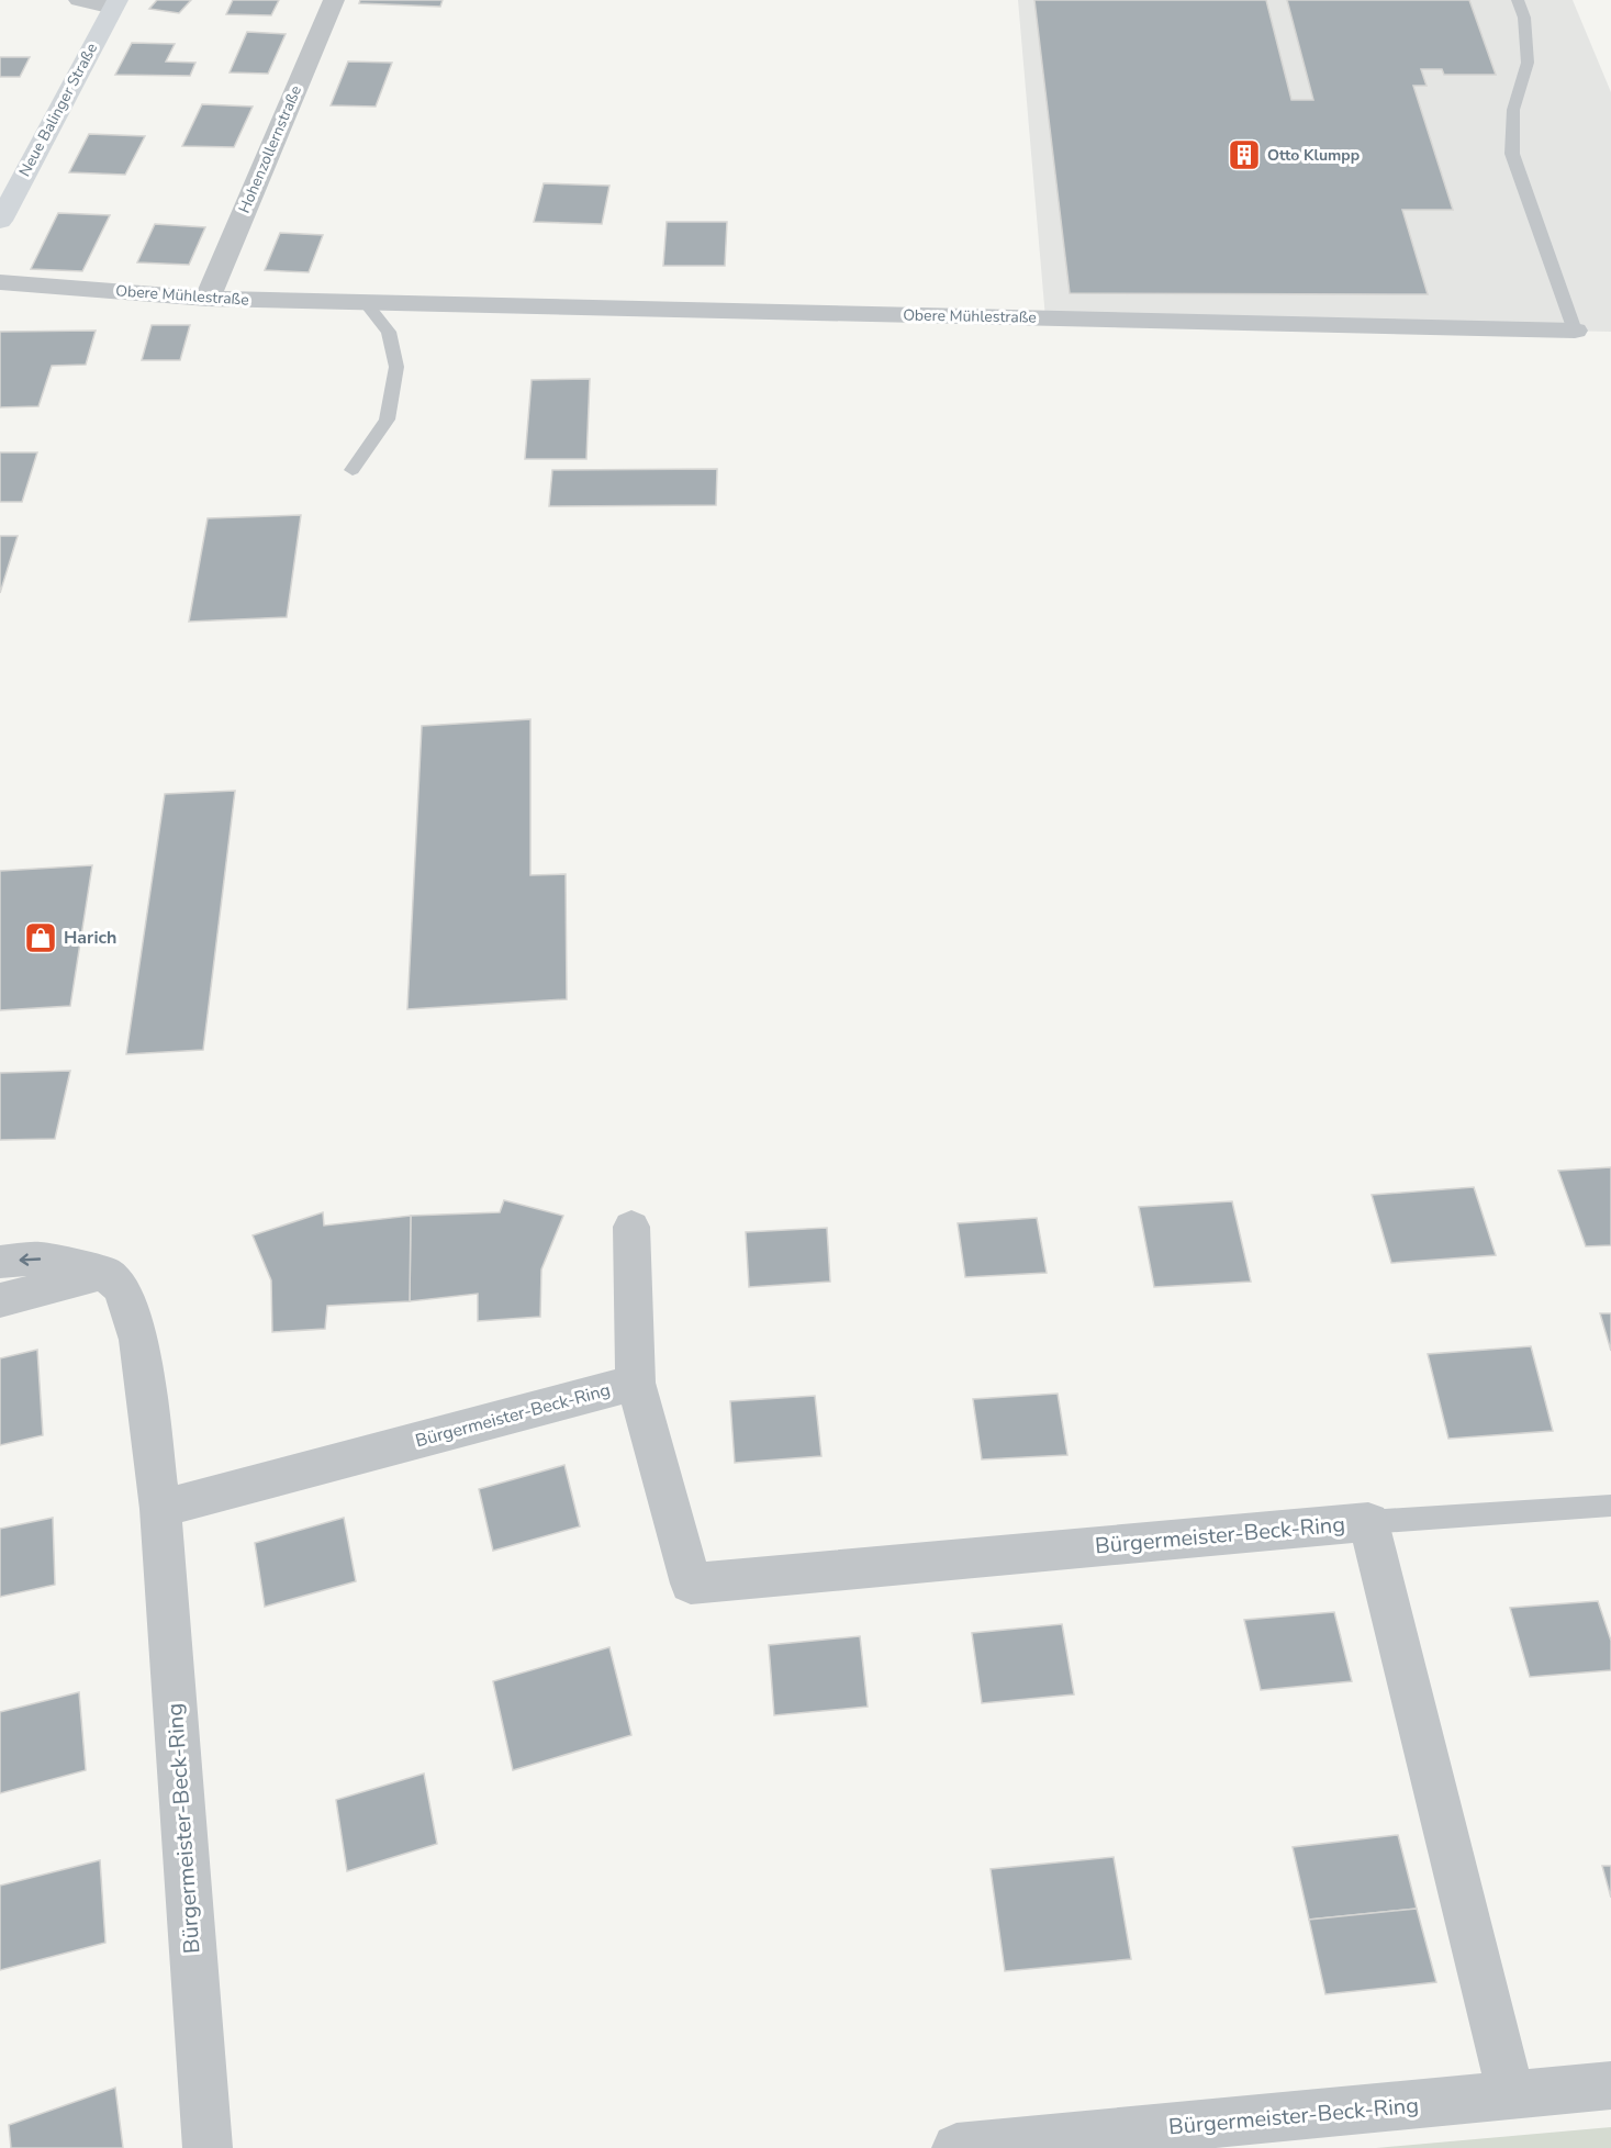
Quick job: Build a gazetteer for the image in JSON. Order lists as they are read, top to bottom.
{
  "streets": {
    "main road": ["Neue Balinger Straße"],
    "street": ["Hohenzollernstraße", "Obere Mühlestraße", "Bürgermeister-Beck-Ring"]
  },
  "crossings": [
    ["Hohenzollernstraße", "Obere Mühlestraße"]
  ],
  "places": {
    "building": ["Otto Klumpp"],
    "shop": ["Harich"]
  }
}
